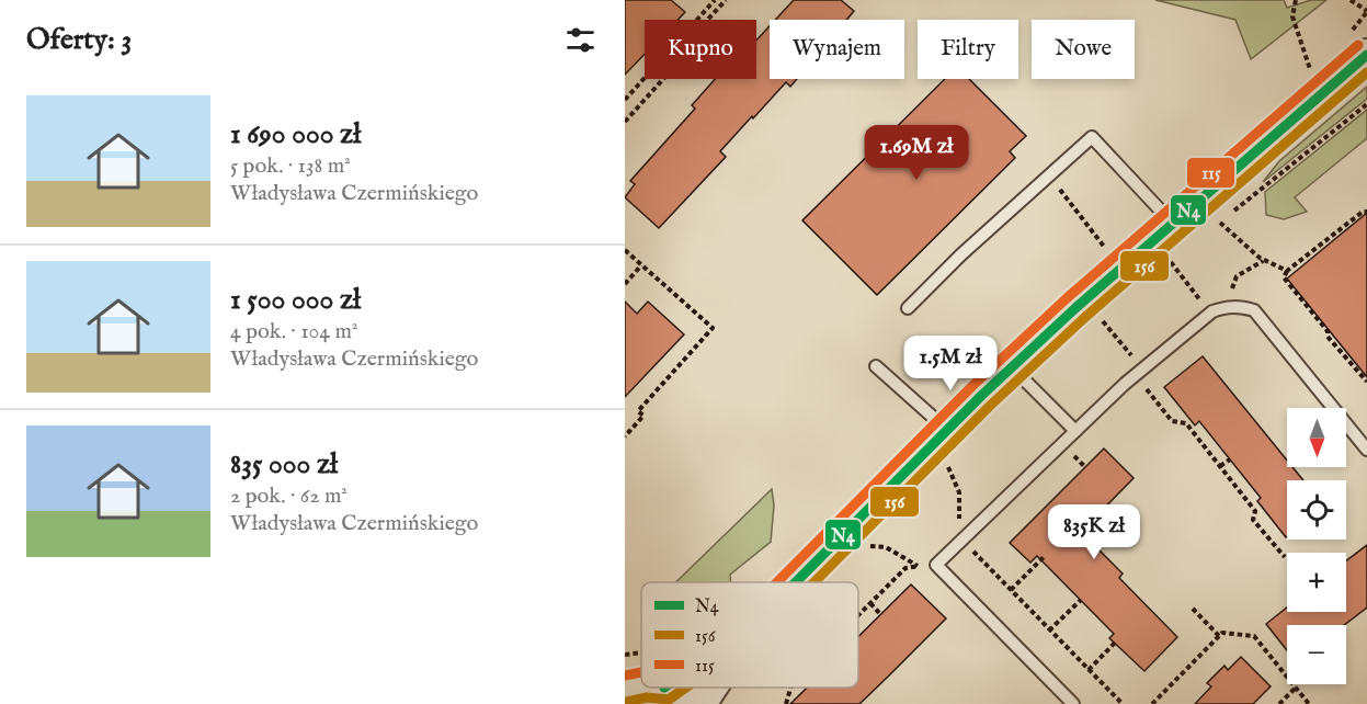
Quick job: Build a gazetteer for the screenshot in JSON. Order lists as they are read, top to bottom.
{
  "lines": ["transit line 115", "transit line N4", "transit line 156"],
  "legend": ["N4", "156", "115"],
  "north": "bottom",
  "page": {
    "heading": "Oferty: 3",
    "chip": [
      "Kupno",
      "Wynajem",
      "Filtry",
      "Nowe"
    ],
    "list": [
      {
        "name": "1 690 000 zł",
        "note": "5 pok. · 138 m² · Władysława Czermińskiego"
      },
      {
        "name": "1 500 000 zł",
        "note": "4 pok. · 104 m² · Władysława Czermińskiego"
      },
      {
        "name": "835 000 zł",
        "note": "2 pok. · 62 m² · Władysława Czermińskiego"
      }
    ],
    "price": ["1.69M zł", "1.5M zł", "835K zł"],
    "map_buttons": ["+", "−"]
  }
}
